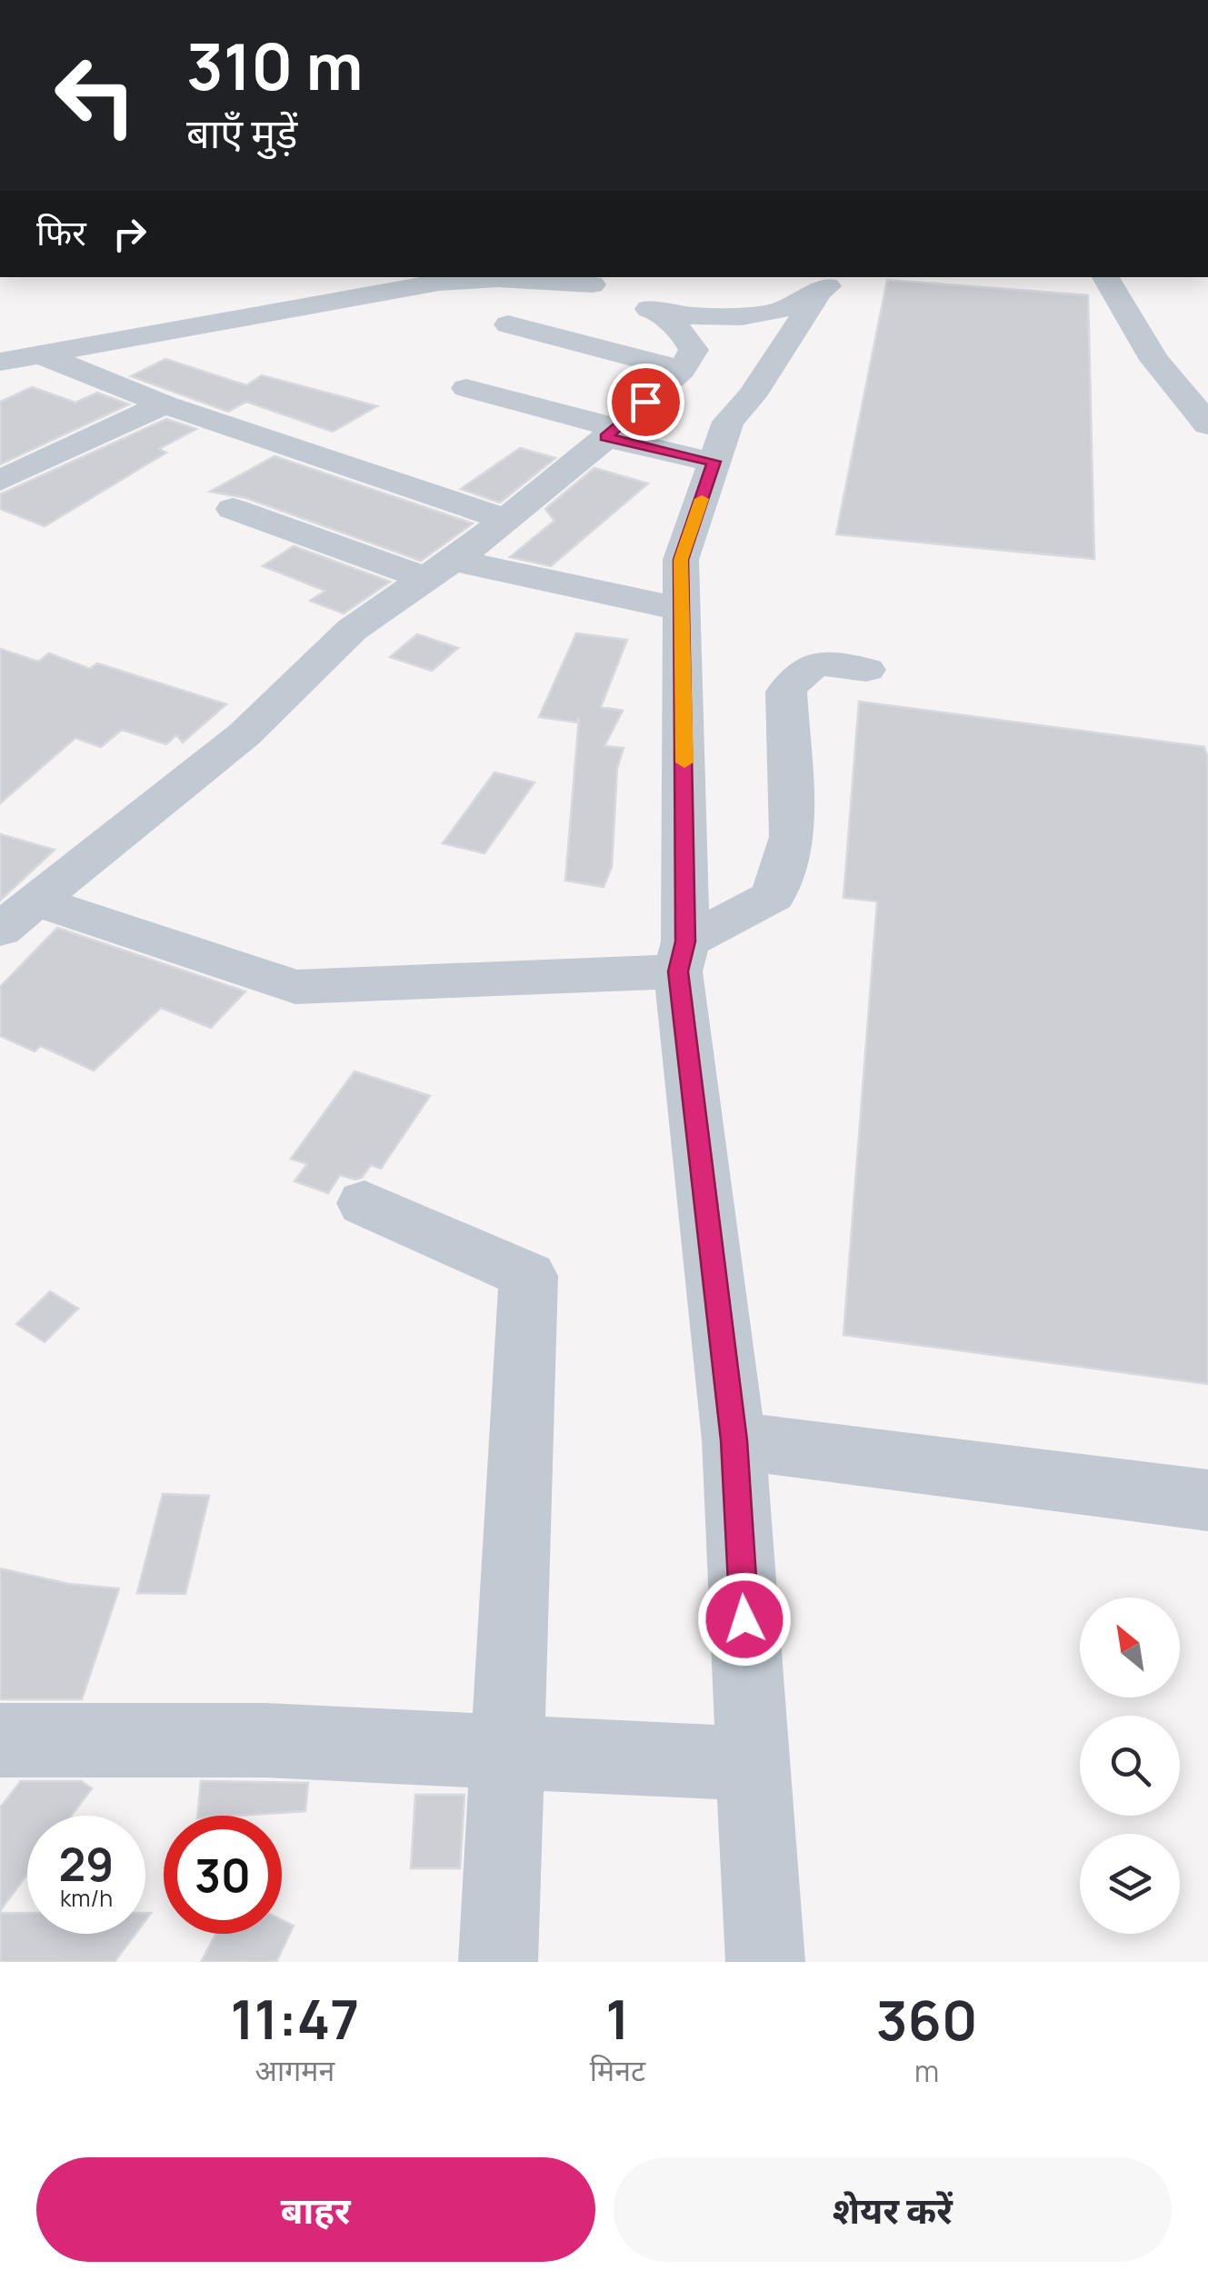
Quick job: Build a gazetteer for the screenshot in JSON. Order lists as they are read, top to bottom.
{
  "north": "top left",
  "page": {
    "turn": ["310 m", "बाएँ मुड़ें"],
    "then": "फिर",
    "speed": "29 km/h",
    "limit": "30",
    "eta": [
      "11:47",
      "आगमन",
      "1",
      "मिनट",
      "360",
      "m"
    ],
    "buttons": ["बाहर", "शेयर करें"]
  }
}
